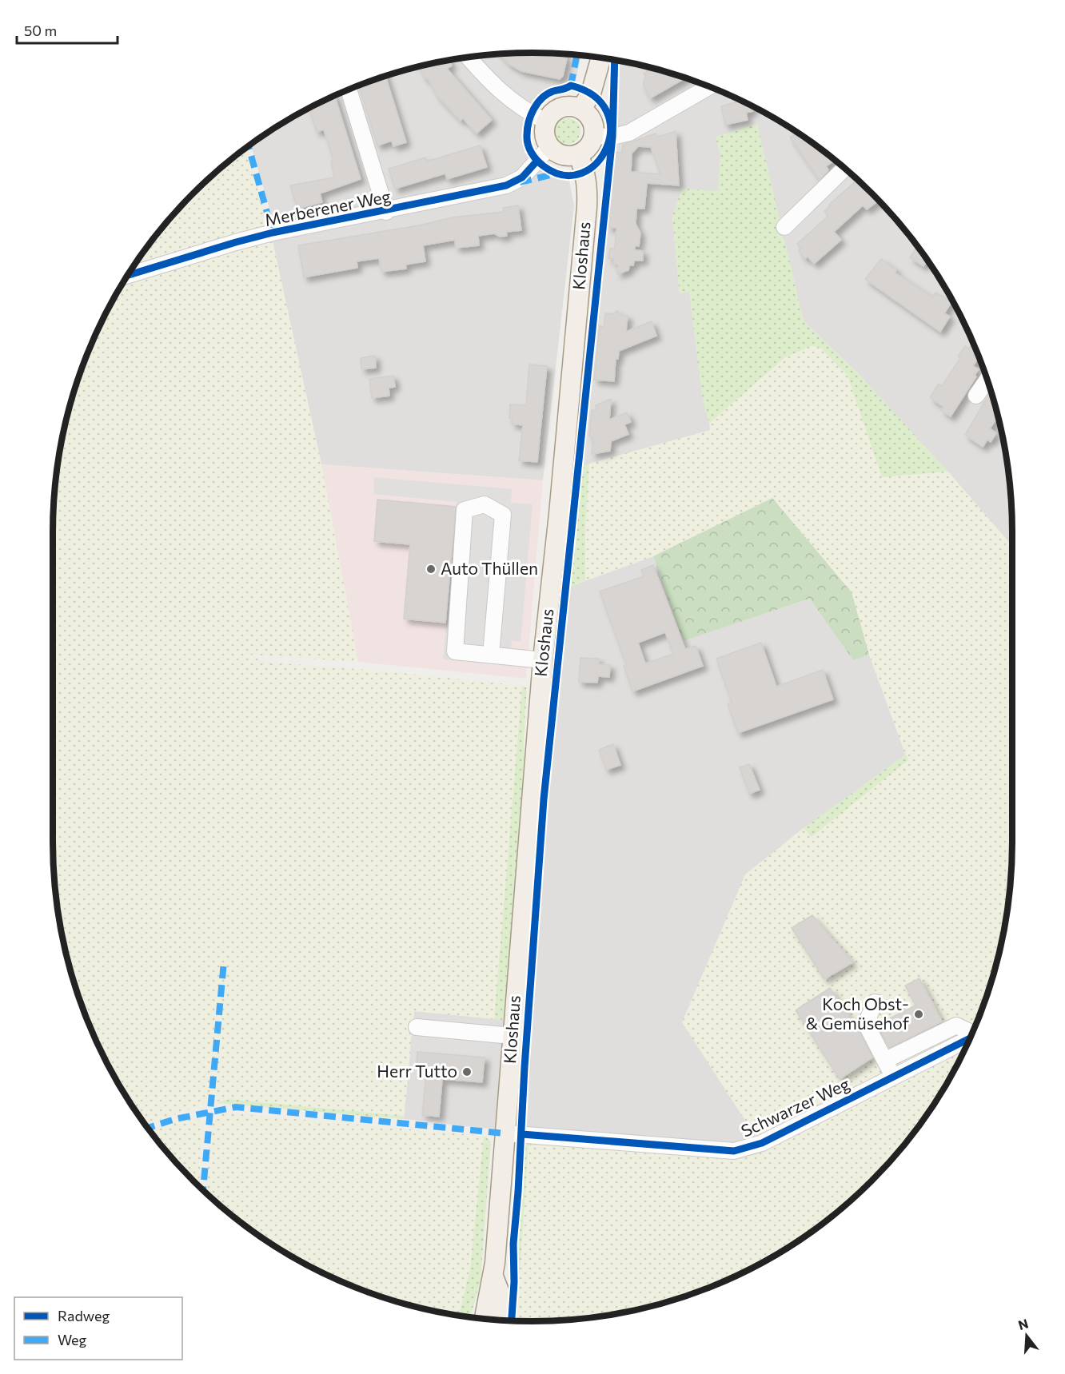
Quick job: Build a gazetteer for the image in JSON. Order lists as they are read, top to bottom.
{
  "streets": {
    "main road": ["Kloshaus"],
    "street": ["Merberener Weg", "Schwarzer Weg"]
  },
  "crossings": [
    ["Merberener Weg", "Kloshaus"],
    ["Kloshaus", "Schwarzer Weg"]
  ],
  "places": ["Auto Thüllen", "Koch Obst- & Gemüsehof", "Herr Tutto"],
  "legend": ["Radweg", "Weg"],
  "scale_bar": "50 m",
  "north": "top"
}
